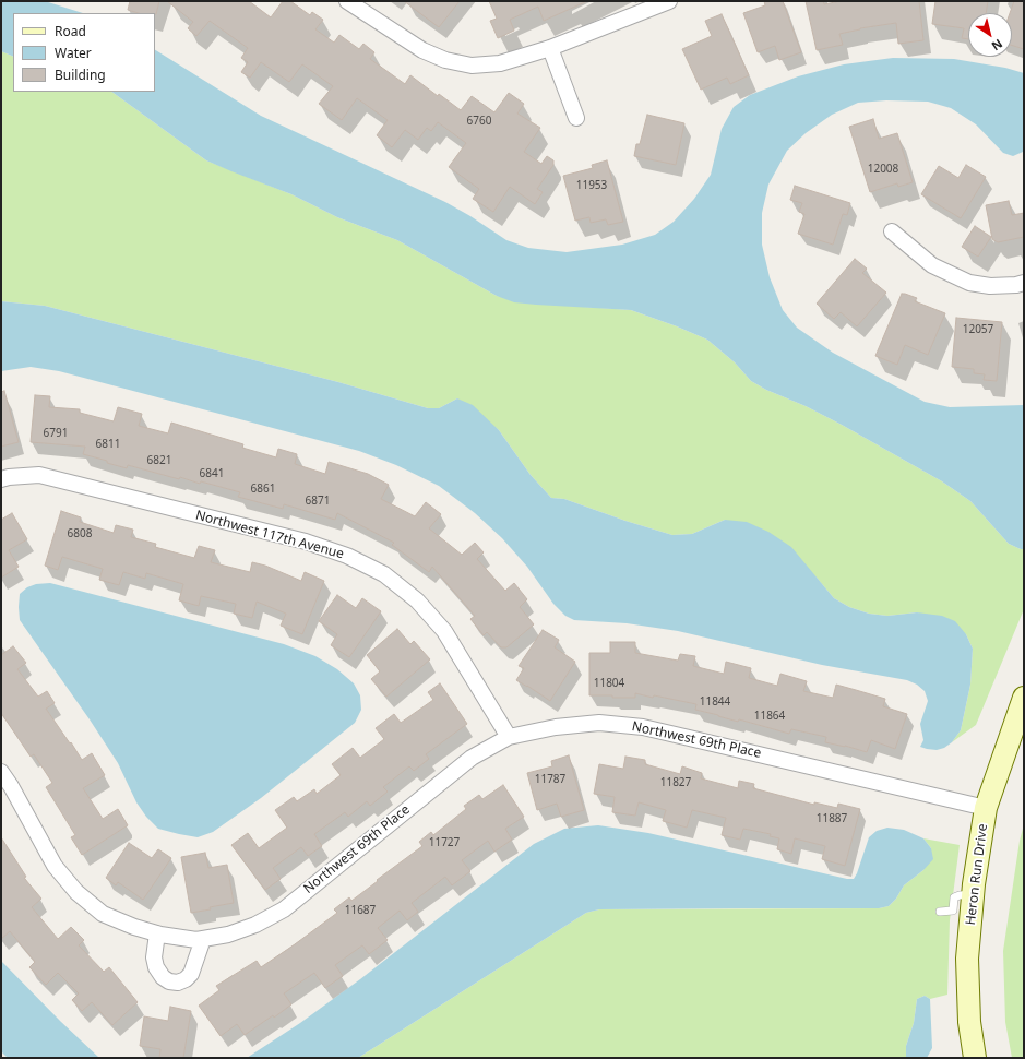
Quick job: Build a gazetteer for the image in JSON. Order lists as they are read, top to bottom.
{
  "streets": {
    "street": ["Northwest 117th Avenue", "Northwest 69th Place", "Heron Run Drive"]
  },
  "crossings": [
    ["Northwest 117th Avenue", "Northwest 69th Place"],
    ["Northwest 69th Place", "Heron Run Drive"]
  ],
  "house_numbers": [
    "6760",
    "12008",
    "11953",
    "12057",
    "6791",
    "6811",
    "6821",
    "6841",
    "6861",
    "6871",
    "6808",
    "11804",
    "11844",
    "11864",
    "11787",
    "11827",
    "11887",
    "11727",
    "11687"
  ],
  "legend": ["Road", "Water", "Building"],
  "north": "bottom right"
}
